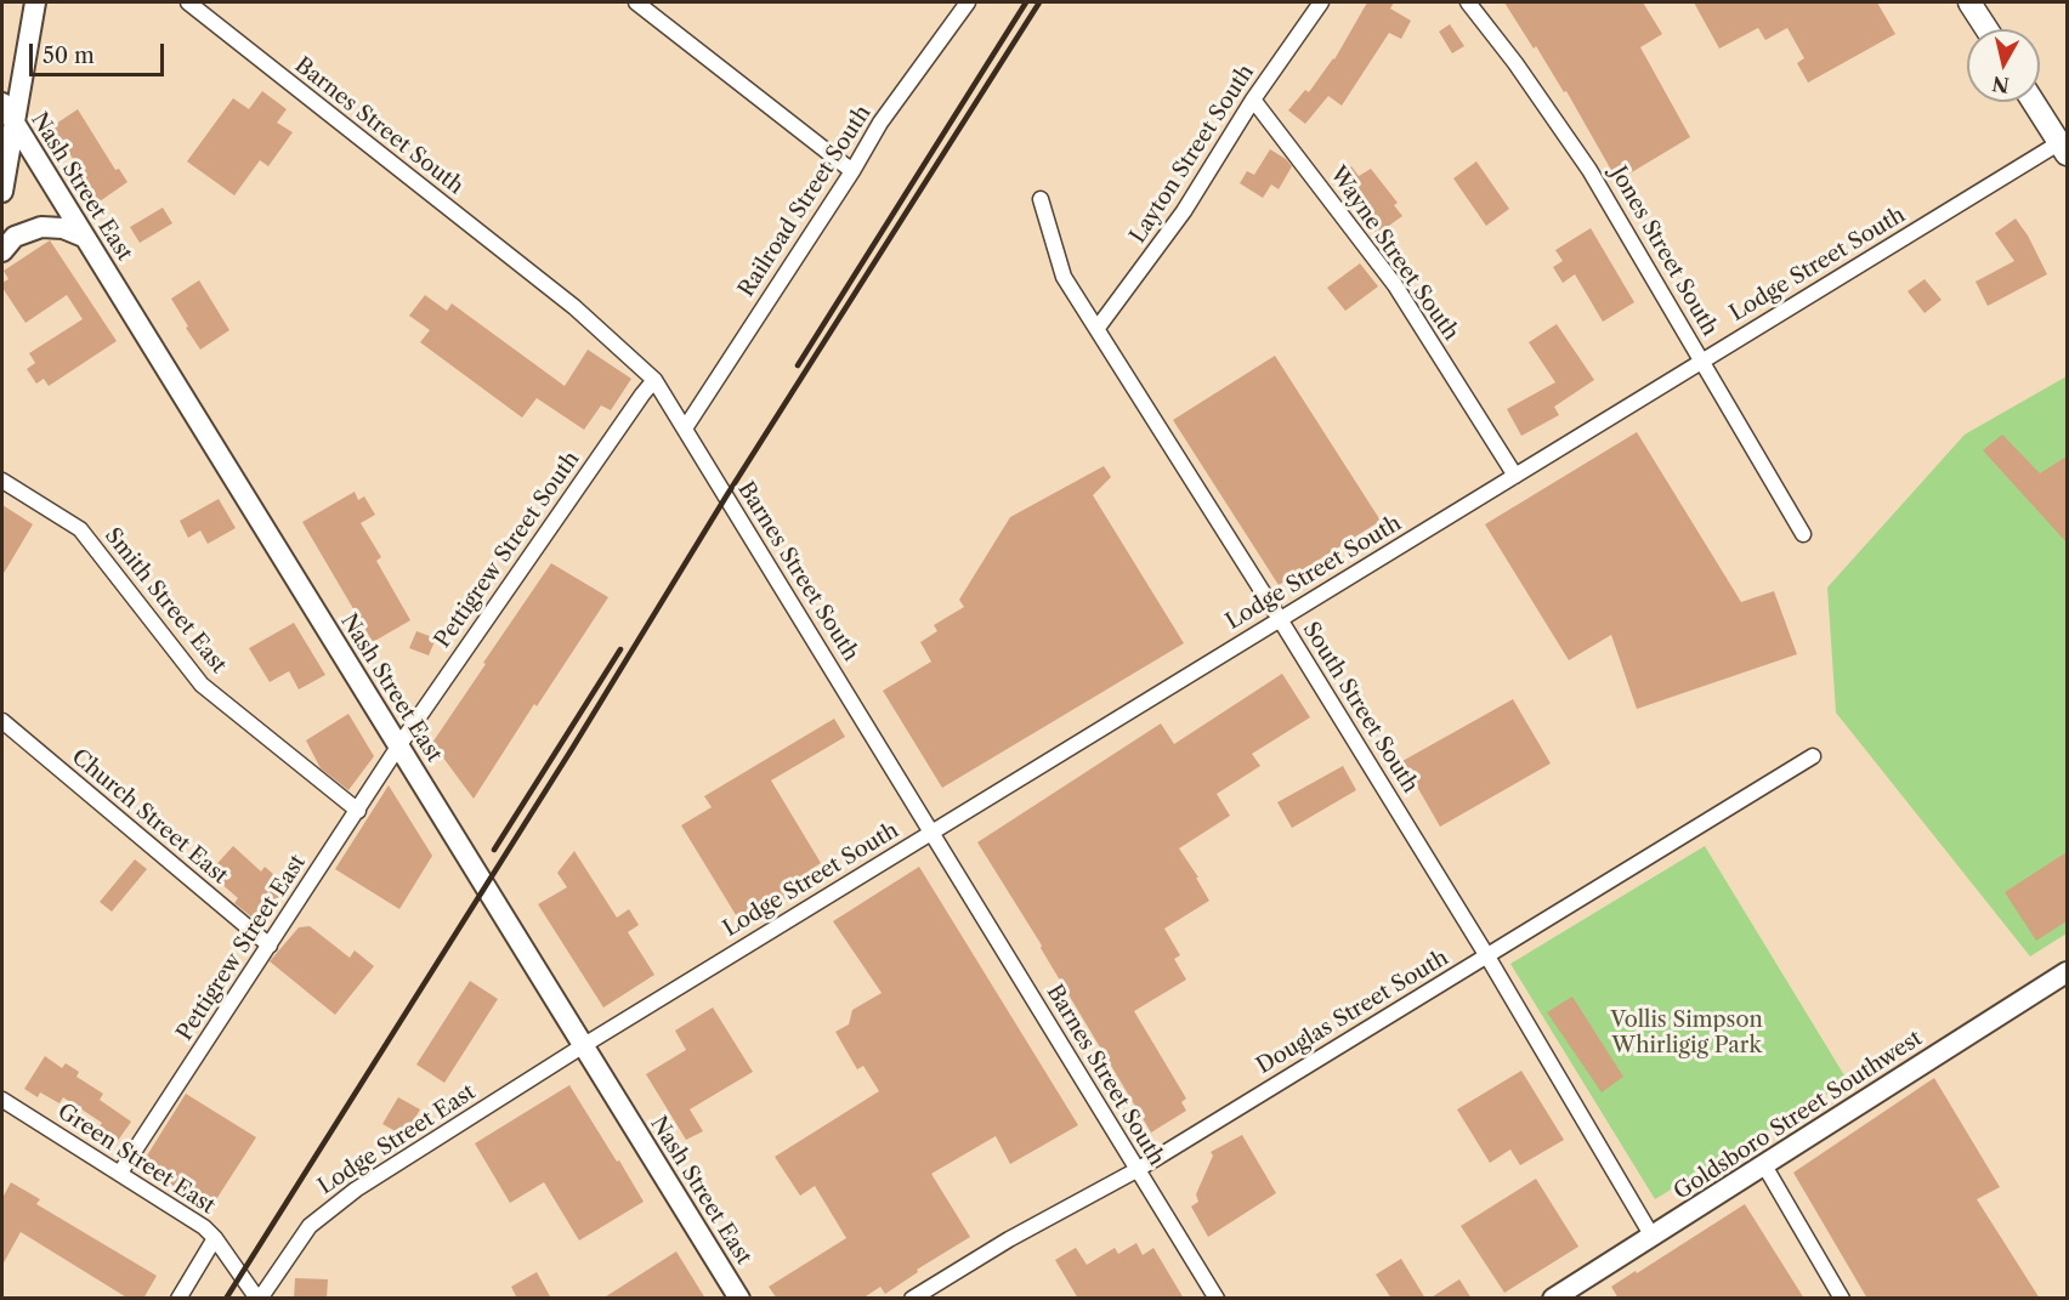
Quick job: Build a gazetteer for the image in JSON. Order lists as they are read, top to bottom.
{
  "streets": {
    "main road": ["Nash Street East", "Goldsboro Street Southwest"],
    "street": [
      "Barnes Street South",
      "Layton Street South",
      "Railroad Street South",
      "Jones Street South",
      "Wayne Street South",
      "Lodge Street South",
      "Pettigrew Street South",
      "Smith Street East",
      "South Street South",
      "Church Street East",
      "Pettigrew Street East",
      "Douglas Street South",
      "Lodge Street East",
      "Green Street East"
    ]
  },
  "crossings": [
    ["Barnes Street South", "Railroad Street South"],
    ["Barnes Street South", "Lodge Street South"],
    ["Barnes Street South", "Pettigrew Street South"],
    ["Barnes Street South", "Douglas Street South"],
    ["Layton Street South", "Wayne Street South"],
    ["Layton Street South", "South Street South"],
    ["Nash Street East", "Lodge Street South"],
    ["Nash Street East", "Pettigrew Street South"],
    ["Nash Street East", "Pettigrew Street East"],
    ["Nash Street East", "Lodge Street East"],
    ["Jones Street South", "Lodge Street South"],
    ["Wayne Street South", "Lodge Street South"],
    ["Lodge Street South", "South Street South"],
    ["Lodge Street South", "Lodge Street East"],
    ["Pettigrew Street South", "Pettigrew Street East"],
    ["Smith Street East", "Pettigrew Street East"],
    ["South Street South", "Douglas Street South"],
    ["South Street South", "Goldsboro Street Southwest"],
    ["Church Street East", "Pettigrew Street East"],
    ["Pettigrew Street East", "Green Street East"],
    ["Lodge Street East", "Green Street East"]
  ],
  "parks": ["Vollis Simpson Whirligig Park"],
  "scale_bar": "50 m",
  "north": "bottom"
}
